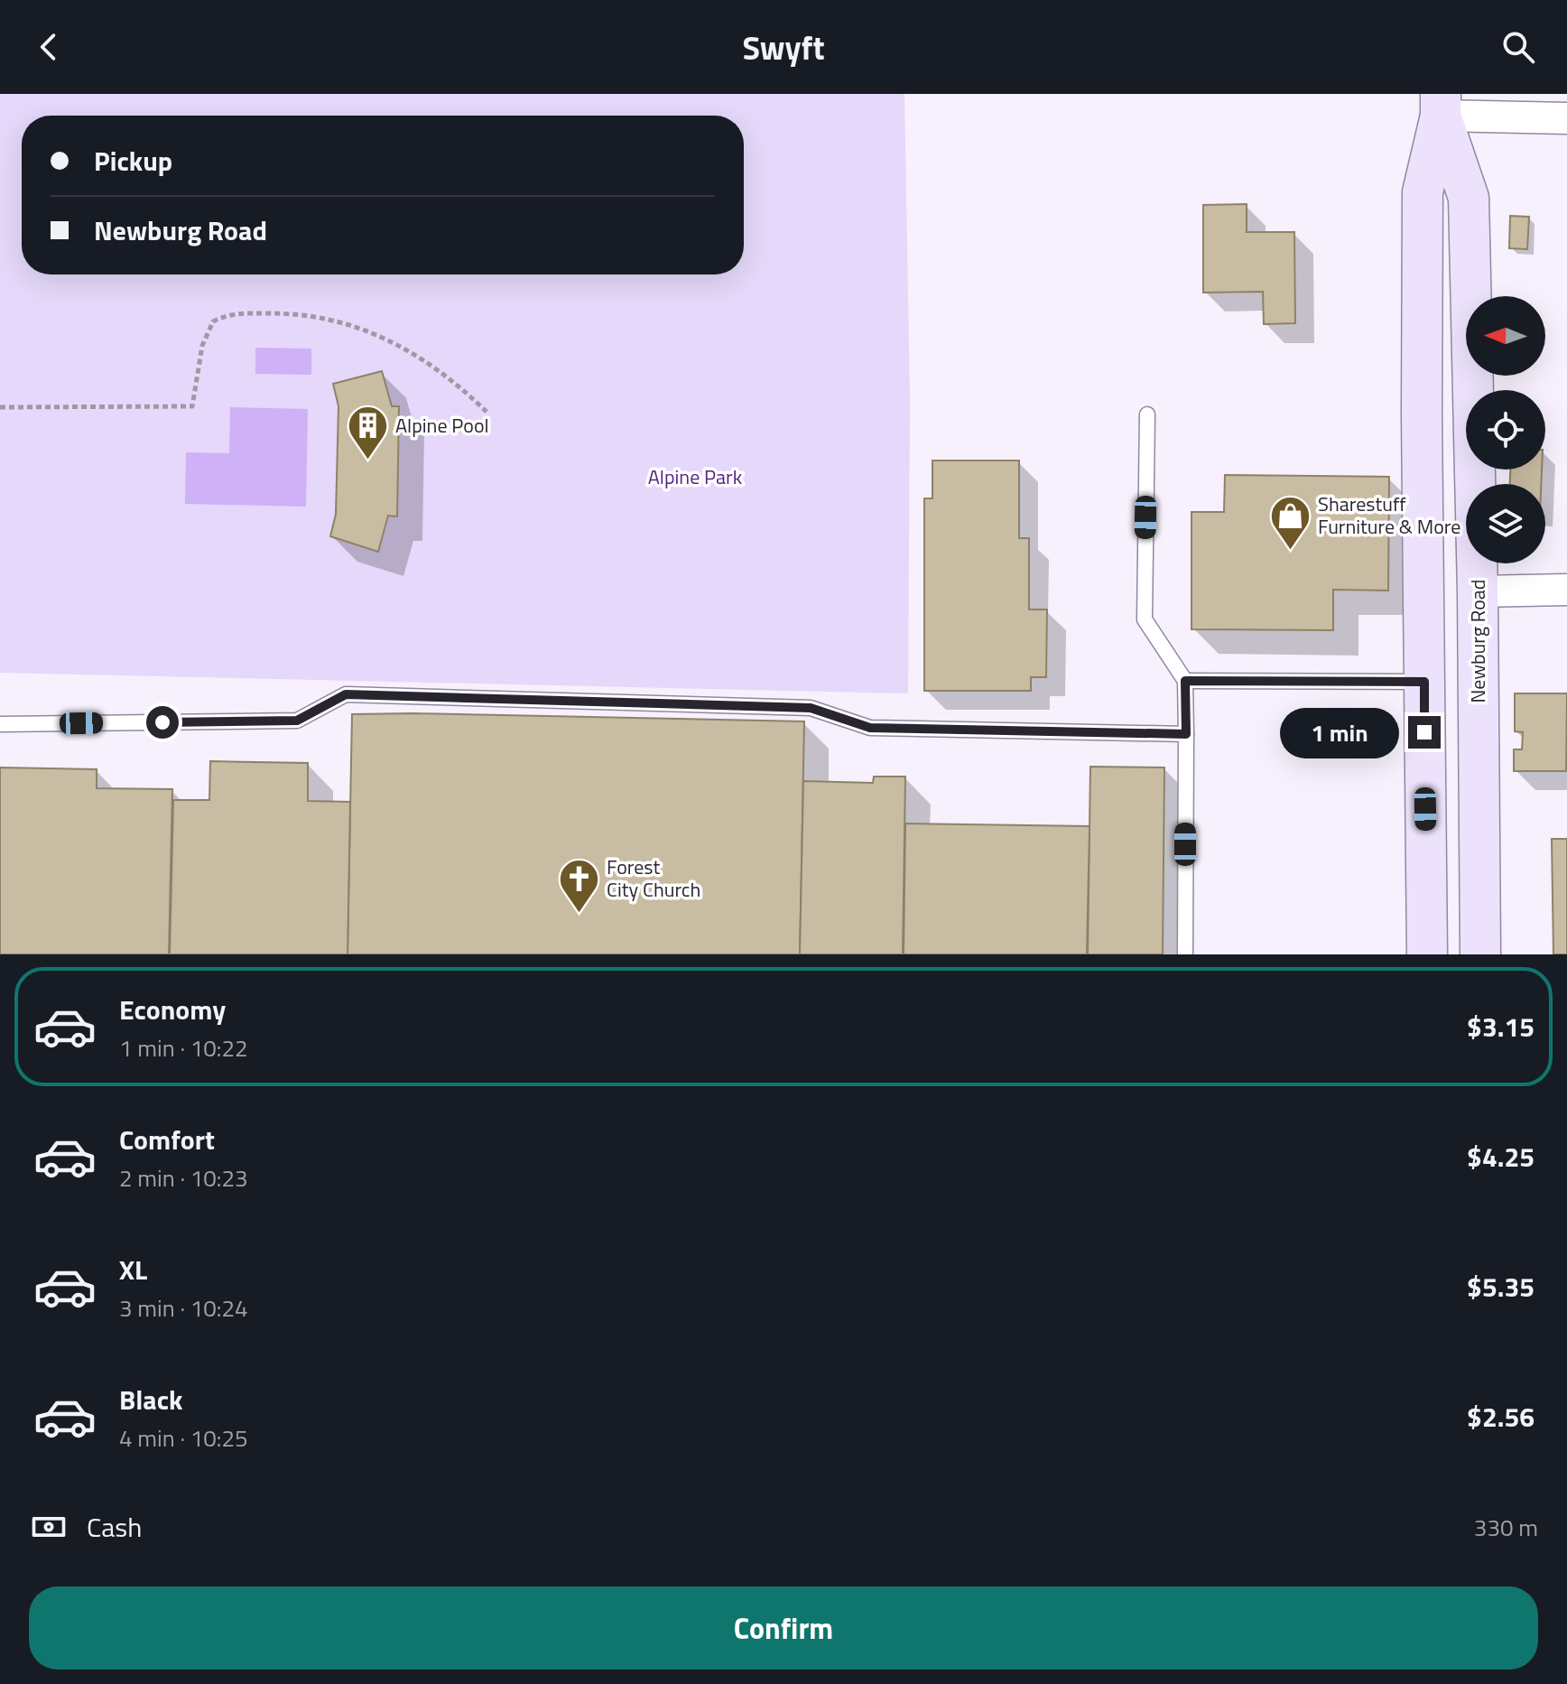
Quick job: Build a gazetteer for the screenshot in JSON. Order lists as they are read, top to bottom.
{
  "streets": {
    "main road": ["Newburg Road"]
  },
  "parks": ["Alpine Park"],
  "places": {
    "building": ["Alpine Pool"],
    "shop": ["Sharestuff Furniture & More"],
    "church": ["Forest City Church"]
  },
  "north": "left",
  "page": {
    "header": "Swyft",
    "banner": ["Pickup", "Newburg Road"],
    "bubble": "1 min",
    "list": [
      {
        "name": "Economy",
        "note": "1 min · 10:22",
        "value": "$3.15"
      },
      {
        "name": "Comfort",
        "note": "2 min · 10:23",
        "value": "$4.25"
      },
      {
        "name": "XL",
        "note": "3 min · 10:24",
        "value": "$5.35"
      },
      {
        "name": "Black",
        "note": "4 min · 10:25",
        "value": "$2.56"
      }
    ],
    "pay": ["Cash", "330 m"],
    "buttons": "Confirm"
  }
}
